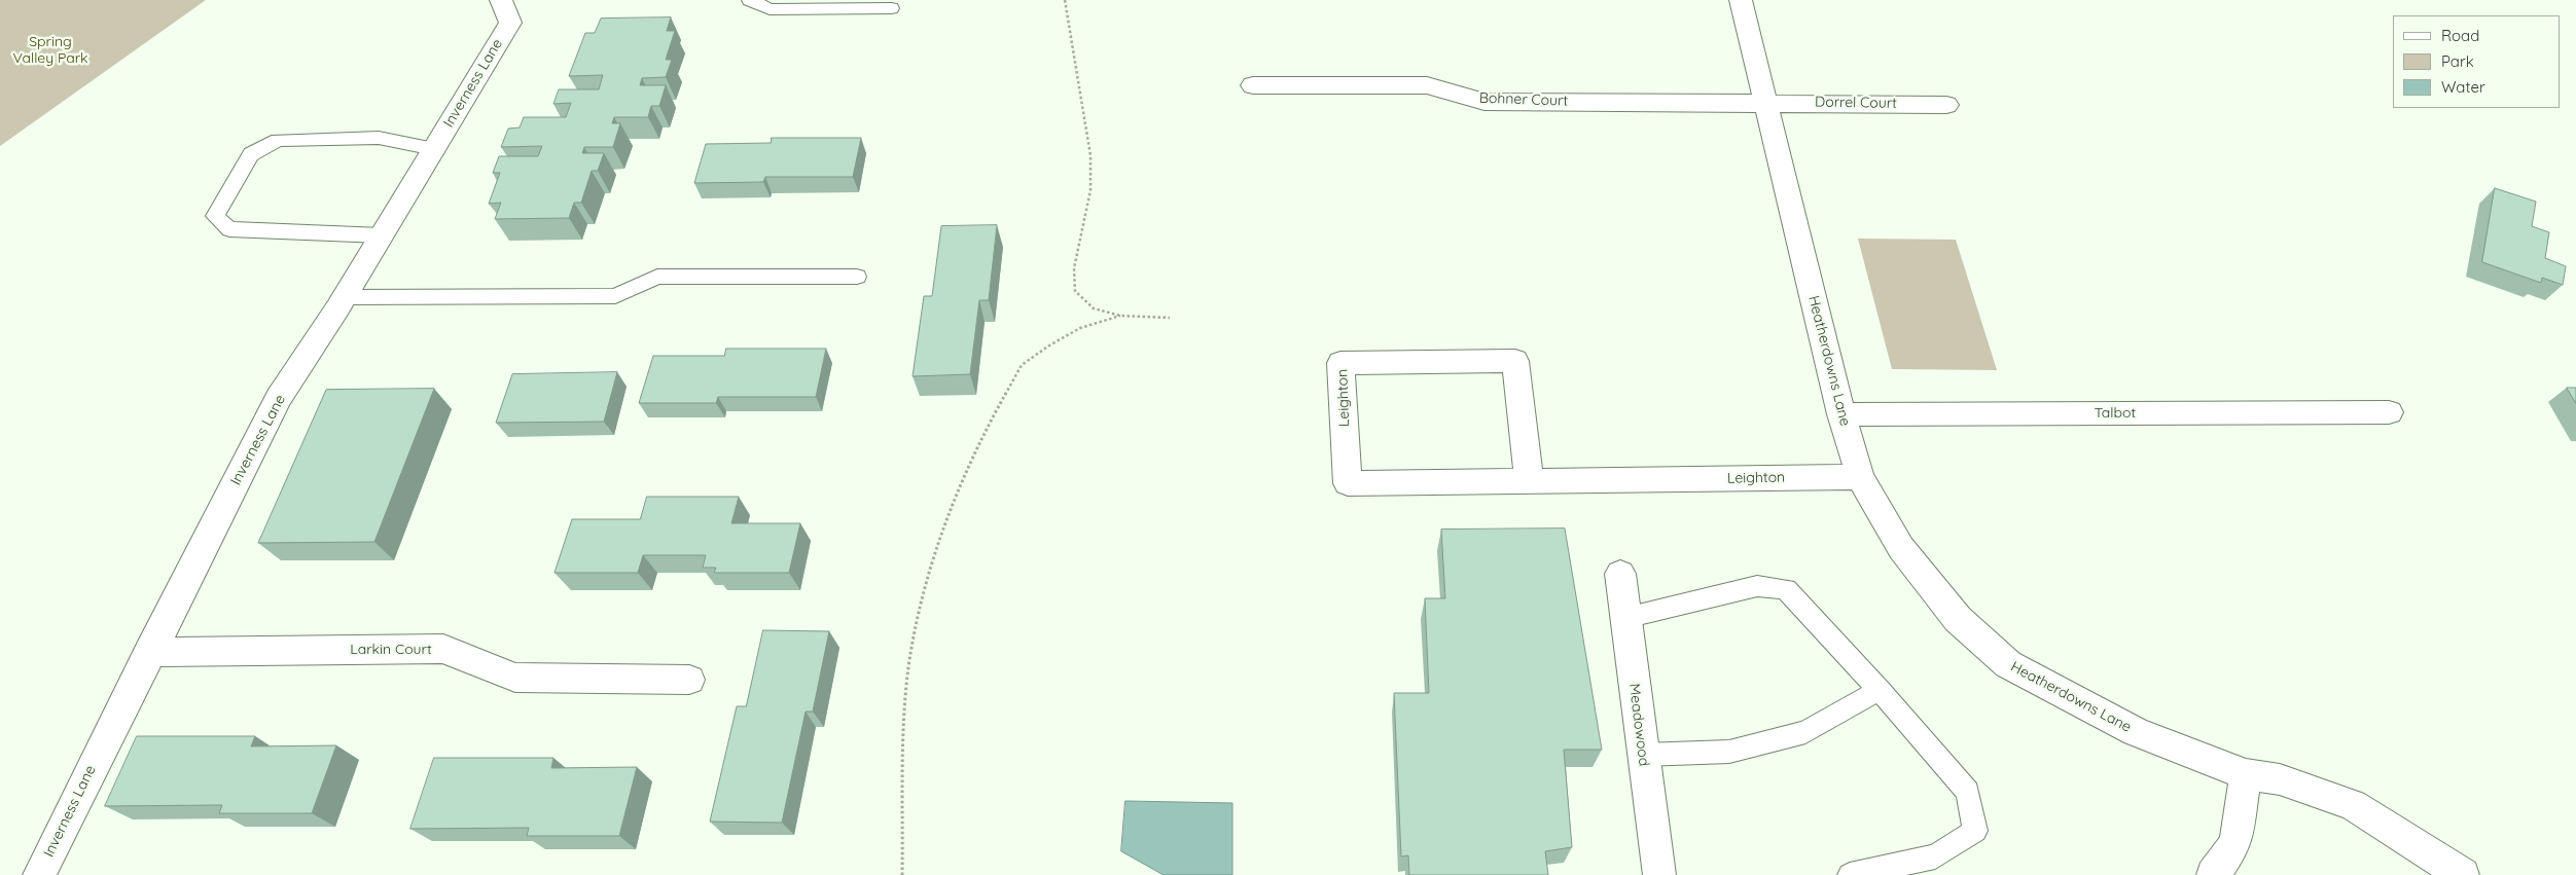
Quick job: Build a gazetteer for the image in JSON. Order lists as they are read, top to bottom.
{
  "streets": {
    "street": [
      "Inverness Lane",
      "Bohner Court",
      "Dorrel Court",
      "Heatherdowns Lane",
      "Leighton",
      "Talbot",
      "Larkin Court",
      "Meadowood"
    ]
  },
  "crossings": [
    ["Inverness Lane", "Larkin Court"],
    ["Bohner Court", "Dorrel Court"],
    ["Bohner Court", "Heatherdowns Lane"],
    ["Dorrel Court", "Heatherdowns Lane"],
    ["Heatherdowns Lane", "Leighton"],
    ["Heatherdowns Lane", "Talbot"]
  ],
  "parks": ["Spring Valley Park"],
  "legend": ["Road", "Park", "Water"]
}
